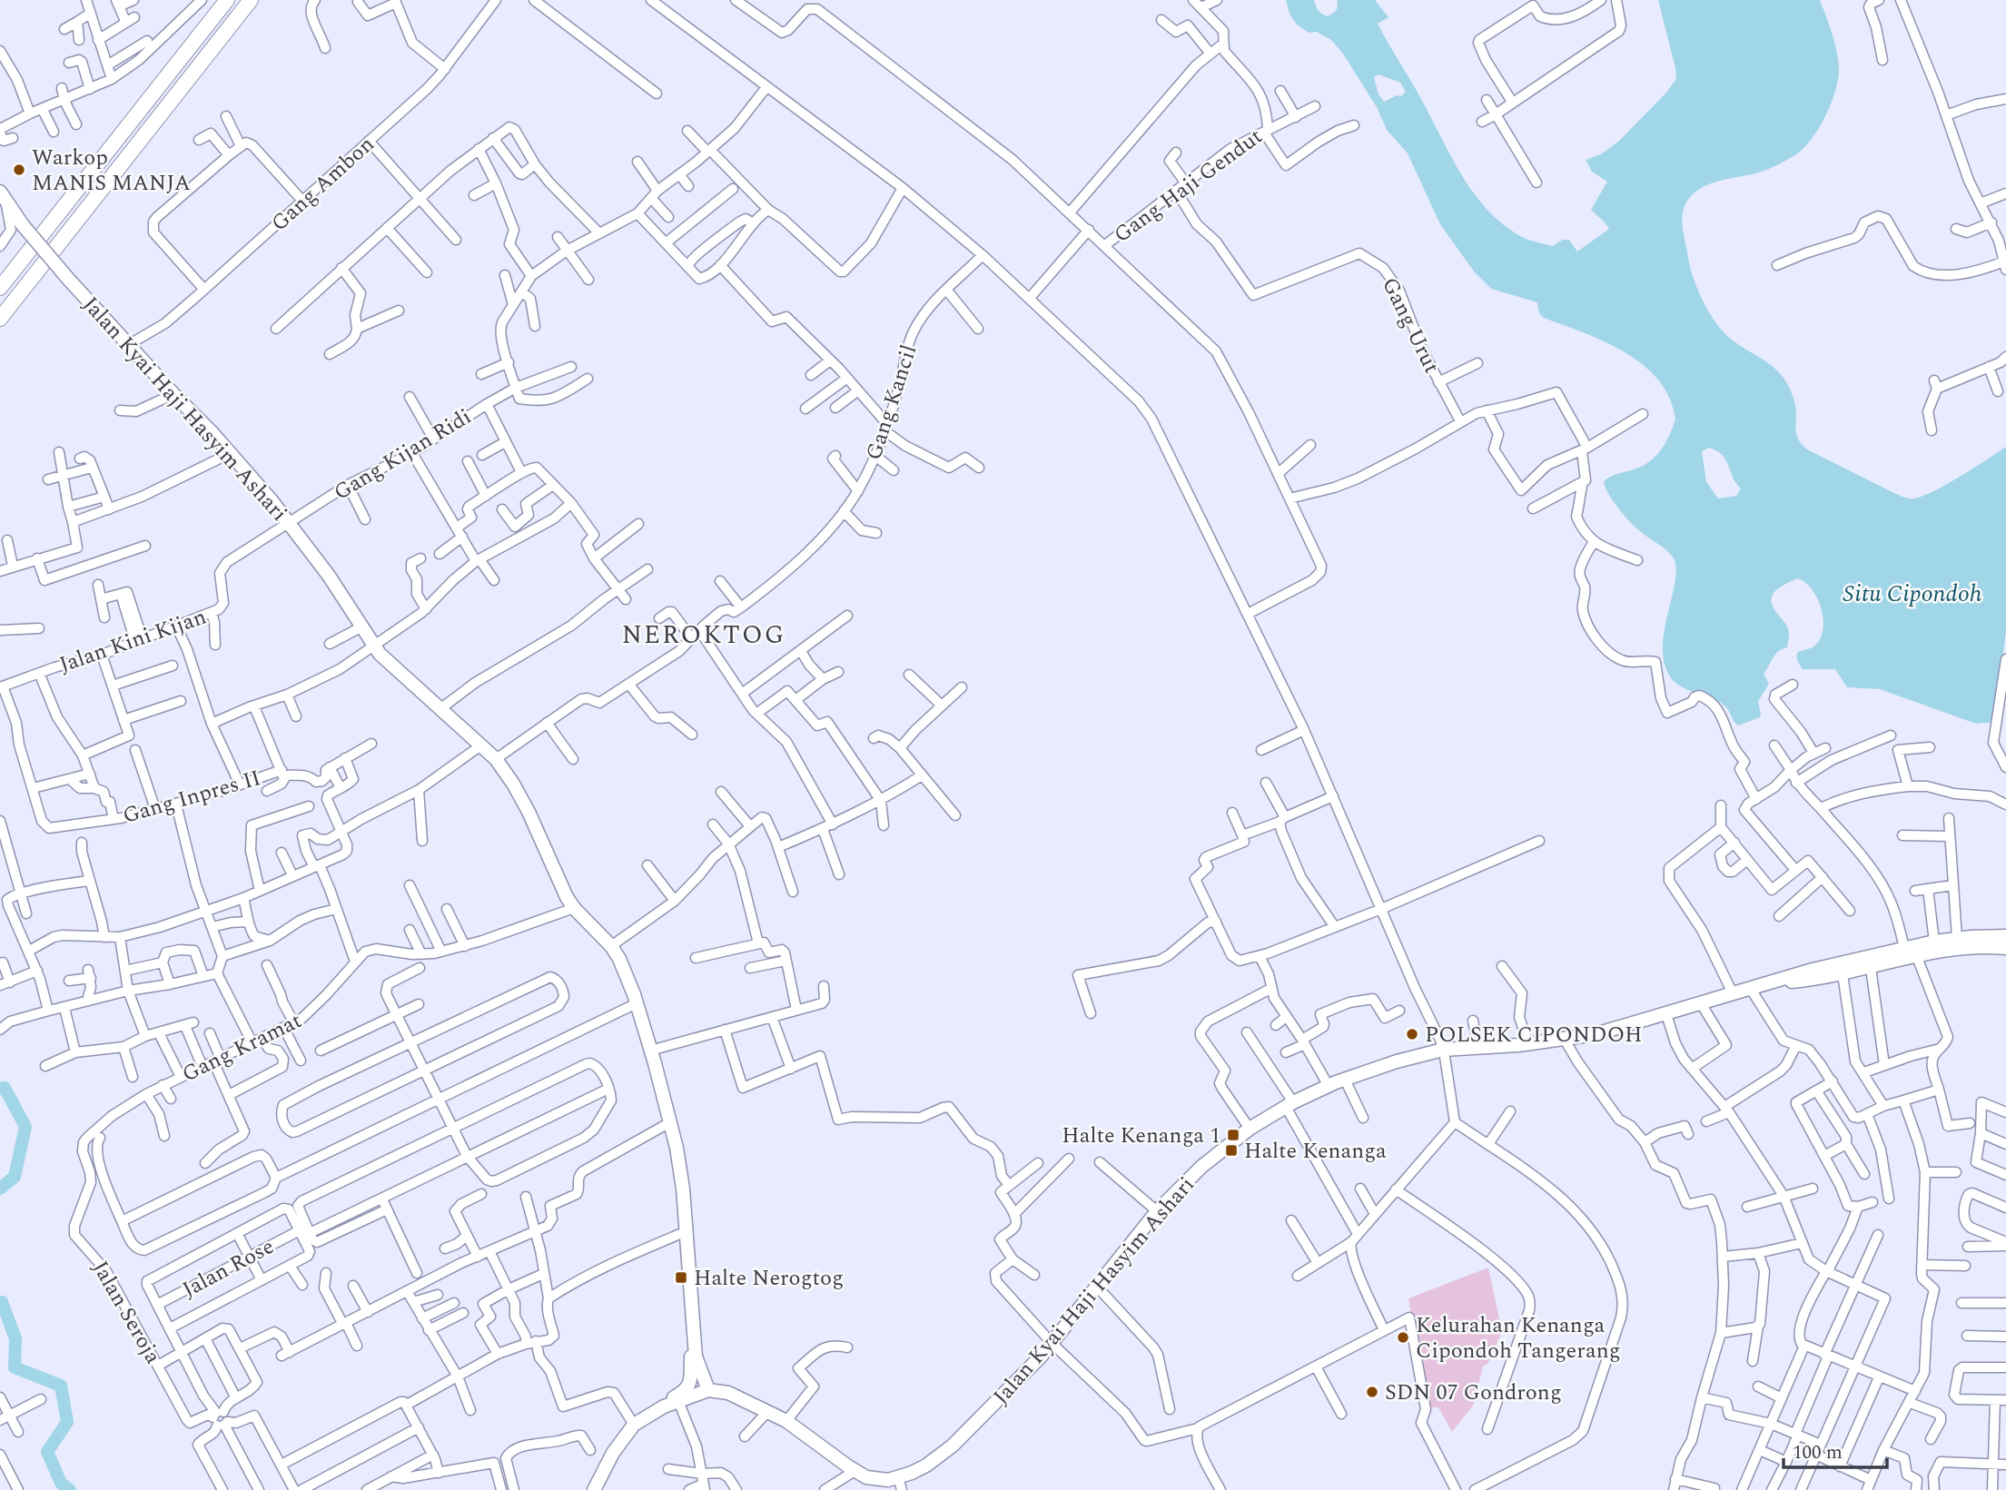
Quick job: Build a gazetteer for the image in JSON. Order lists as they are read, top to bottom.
{
  "streets": {
    "main road": ["Jalan Kyai Haji Hasyim Ashari"],
    "street": [
      "Gang Ambon",
      "Gang Haji Gendut",
      "Gang Urut",
      "Gang Kancil",
      "Gang Kijan Ridi",
      "Jalan Kini Kijan",
      "Gang Inpres II",
      "Gang Kramat",
      "Jalan Rose",
      "Jalan Seroja"
    ]
  },
  "crossings": [
    ["Gang Ambon", "Jalan Kyai Haji Hasyim Ashari"],
    ["Gang Haji Gendut", "Gang Urut"],
    ["Gang Kancil", "Jalan Kyai Haji Hasyim Ashari"],
    ["Jalan Kyai Haji Hasyim Ashari", "Gang Kijan Ridi"],
    ["Jalan Kyai Haji Hasyim Ashari", "Jalan Kini Kijan"],
    ["Jalan Kyai Haji Hasyim Ashari", "Gang Kramat"],
    ["Gang Kijan Ridi", "Jalan Kini Kijan"],
    ["Jalan Kini Kijan", "Gang Inpres II"],
    ["Gang Kramat", "Jalan Seroja"]
  ],
  "districts": ["NEROKTOG"],
  "water": ["Situ Cipondoh"],
  "places": {
    "other": [
      "Warkop MANIS MANJA",
      "POLSEK CIPONDOH",
      "Kelurahan Kenanga Cipondoh Tangerang",
      "SDN 07 Gondrong"
    ],
    "transit": ["Halte Kenanga 1", "Halte Kenanga", "Halte Nerogtog"]
  },
  "scale_bar": "100 m"
}
